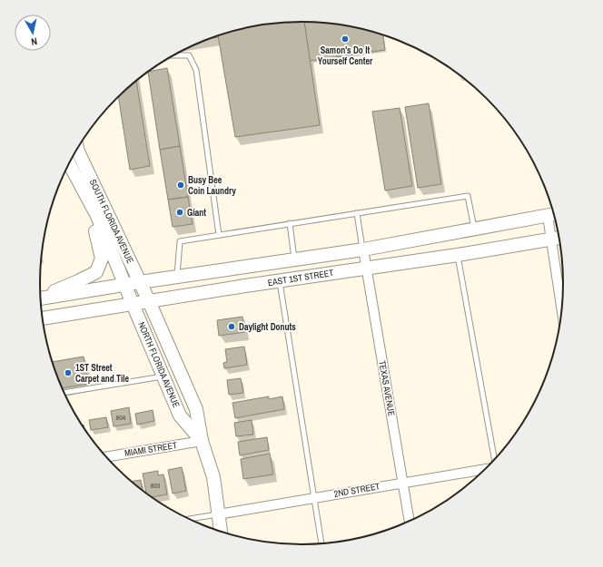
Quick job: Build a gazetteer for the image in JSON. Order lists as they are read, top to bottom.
{
  "streets": {
    "main road": ["SOUTH FLORIDA AVENUE", "EAST 1ST STREET", "NORTH FLORIDA AVENUE"],
    "street": ["TEXAS AVENUE", "MIAMI STREET", "2ND STREET"]
  },
  "crossings": [
    ["SOUTH FLORIDA AVENUE", "EAST 1ST STREET"],
    ["SOUTH FLORIDA AVENUE", "NORTH FLORIDA AVENUE"],
    ["EAST 1ST STREET", "NORTH FLORIDA AVENUE"],
    ["EAST 1ST STREET", "TEXAS AVENUE"],
    ["NORTH FLORIDA AVENUE", "MIAMI STREET"],
    ["NORTH FLORIDA AVENUE", "2ND STREET"],
    ["TEXAS AVENUE", "2ND STREET"]
  ],
  "places": [
    "Samon's Do It Yourself Center",
    "Busy Bee Coin Laundry",
    "Giant",
    "Daylight Donuts",
    "1ST Street Carpet and Tile"
  ],
  "house_numbers": ["804", "803"],
  "north": "bottom"
}
